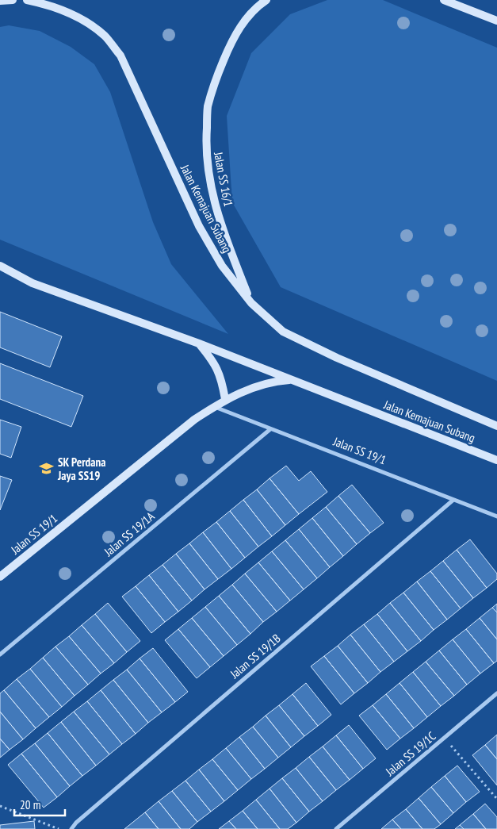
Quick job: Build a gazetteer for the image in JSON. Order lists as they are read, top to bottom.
{
  "streets": {
    "main road": ["Jalan SS 16/1", "Jalan Kemajuan Subang", "Jalan SS 19/1"],
    "street": ["Jalan SS 19/1A", "Jalan SS 19/1B", "Jalan SS 19/1C"]
  },
  "crossings": [
    ["Jalan SS 16/1", "Jalan Kemajuan Subang"],
    ["Jalan Kemajuan Subang", "Jalan SS 19/1"],
    ["Jalan SS 19/1", "Jalan SS 19/1A"],
    ["Jalan SS 19/1", "Jalan SS 19/1B"]
  ],
  "places": {
    "school or university": ["SK Perdana Jaya SS19"]
  },
  "scale_bar": "20 m"
}
